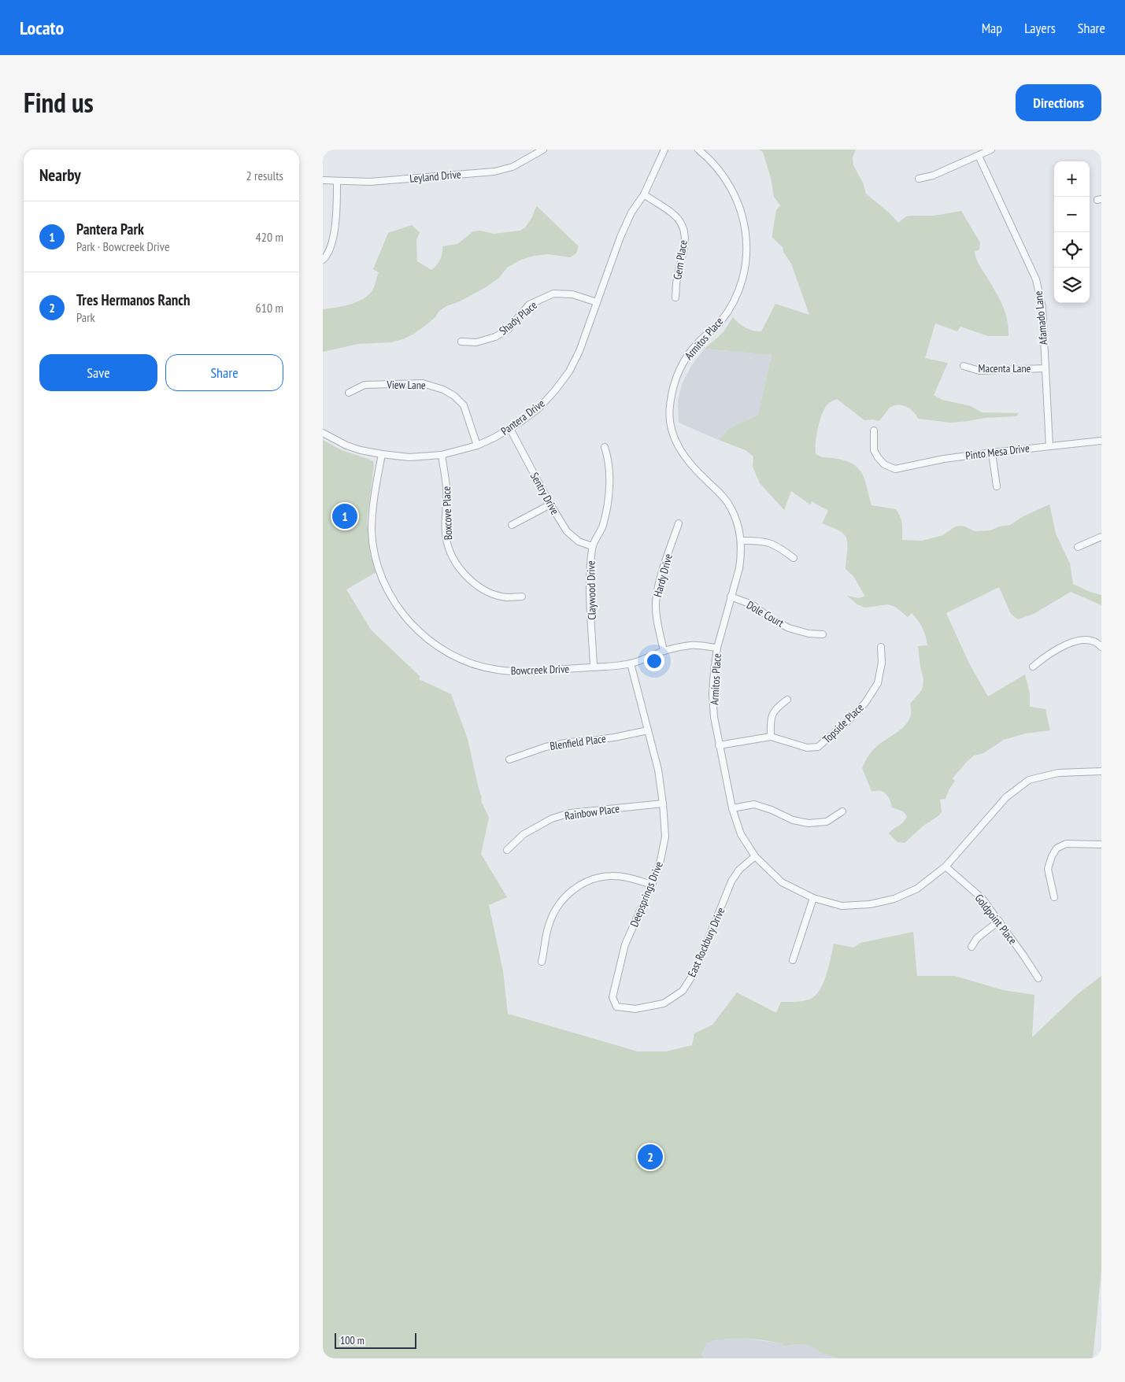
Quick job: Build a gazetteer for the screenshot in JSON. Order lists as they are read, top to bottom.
{
  "streets": {
    "street": [
      "Leyland Drive",
      "Gem Place",
      "Shady Place",
      "Afamado Lane",
      "Armitos Place",
      "Macenta Lane",
      "View Lane",
      "Pantera Drive",
      "Pinto Mesa Drive",
      "Sentry Drive",
      "Boxcove Place",
      "Hardy Drive",
      "Claywood Drive",
      "Dole Court",
      "Bowcreek Drive",
      "Topside Place",
      "Blenfield Place",
      "Rainbow Place",
      "Deepsprings Drive",
      "Goldpoint Place",
      "East Rockbury Drive"
    ]
  },
  "crossings": [
    ["Gem Place", "Pantera Drive"],
    ["Shady Place", "Pantera Drive"],
    ["Afamado Lane", "Macenta Lane"],
    ["Afamado Lane", "Pinto Mesa Drive"],
    ["Armitos Place", "Dole Court"],
    ["Armitos Place", "Bowcreek Drive"],
    ["Armitos Place", "Topside Place"],
    ["Armitos Place", "Goldpoint Place"],
    ["Armitos Place", "East Rockbury Drive"],
    ["View Lane", "Pantera Drive"],
    ["Pantera Drive", "Sentry Drive"],
    ["Pantera Drive", "Boxcove Place"],
    ["Pantera Drive", "Bowcreek Drive"],
    ["Sentry Drive", "Claywood Drive"],
    ["Hardy Drive", "Bowcreek Drive"],
    ["Claywood Drive", "Bowcreek Drive"],
    ["Bowcreek Drive", "Deepsprings Drive"],
    ["Blenfield Place", "Deepsprings Drive"],
    ["Rainbow Place", "Deepsprings Drive"],
    ["Deepsprings Drive", "East Rockbury Drive"]
  ],
  "scale_bar": "100 m",
  "page": {
    "header": "Locato",
    "nav": ["Map", "Layers", "Share"],
    "title": "Find us",
    "buttons": [
      "Directions",
      ["Save", "Share"]
    ],
    "heading": ["Nearby", "2 results"],
    "map_buttons": ["+", "−"],
    "list": [
      {
        "mark": "1",
        "name": "Pantera Park",
        "note": "Park · Bowcreek Drive",
        "value": "420 m"
      },
      {
        "mark": "2",
        "name": "Tres Hermanos Ranch",
        "note": "Park",
        "value": "610 m"
      }
    ],
    "pins": ["1", "2"],
    "scale": "100 m"
  }
}
